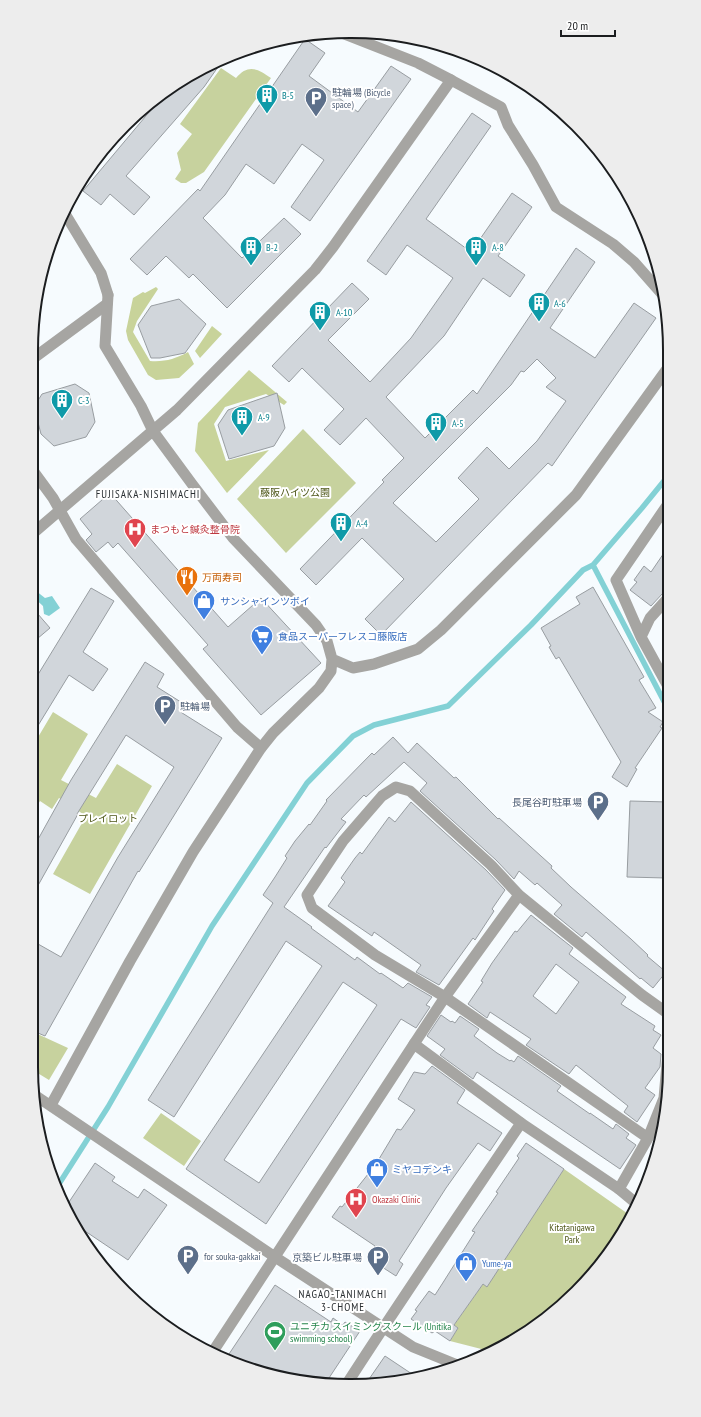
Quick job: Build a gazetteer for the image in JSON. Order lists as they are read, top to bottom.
{
  "districts": ["FUJISAKA-NISHIMACHI", "NAGAO-TANIMACHI 3-CHOME"],
  "parks": ["藤阪ハイツ公園", "プレイロット", "Kitatanigawa Park"],
  "places": {
    "building": [
      "B-5",
      "B-2",
      "A-8",
      "A-6",
      "A-10",
      "C-3",
      "A-9",
      "A-5",
      "A-4"
    ],
    "parking": [
      "駐輪場 (Bicycle space)",
      "駐輪場",
      "長尾谷町駐車場",
      "for souka-gakkai",
      "京築ビル駐車場"
    ],
    "hospital": ["まつもと鍼灸整骨院", "Okazaki Clinic"],
    "restaurant": ["万両寿司"],
    "shop": ["サンシャインツボイ", "ミヤコデンキ", "Yume-ya"],
    "supermarket": ["食品スーパーフレスコ藤阪店"],
    "sports": ["ユニチカ スイミングスクール (Unitika swimming school)"]
  },
  "scale_bar": "20 m"
}
